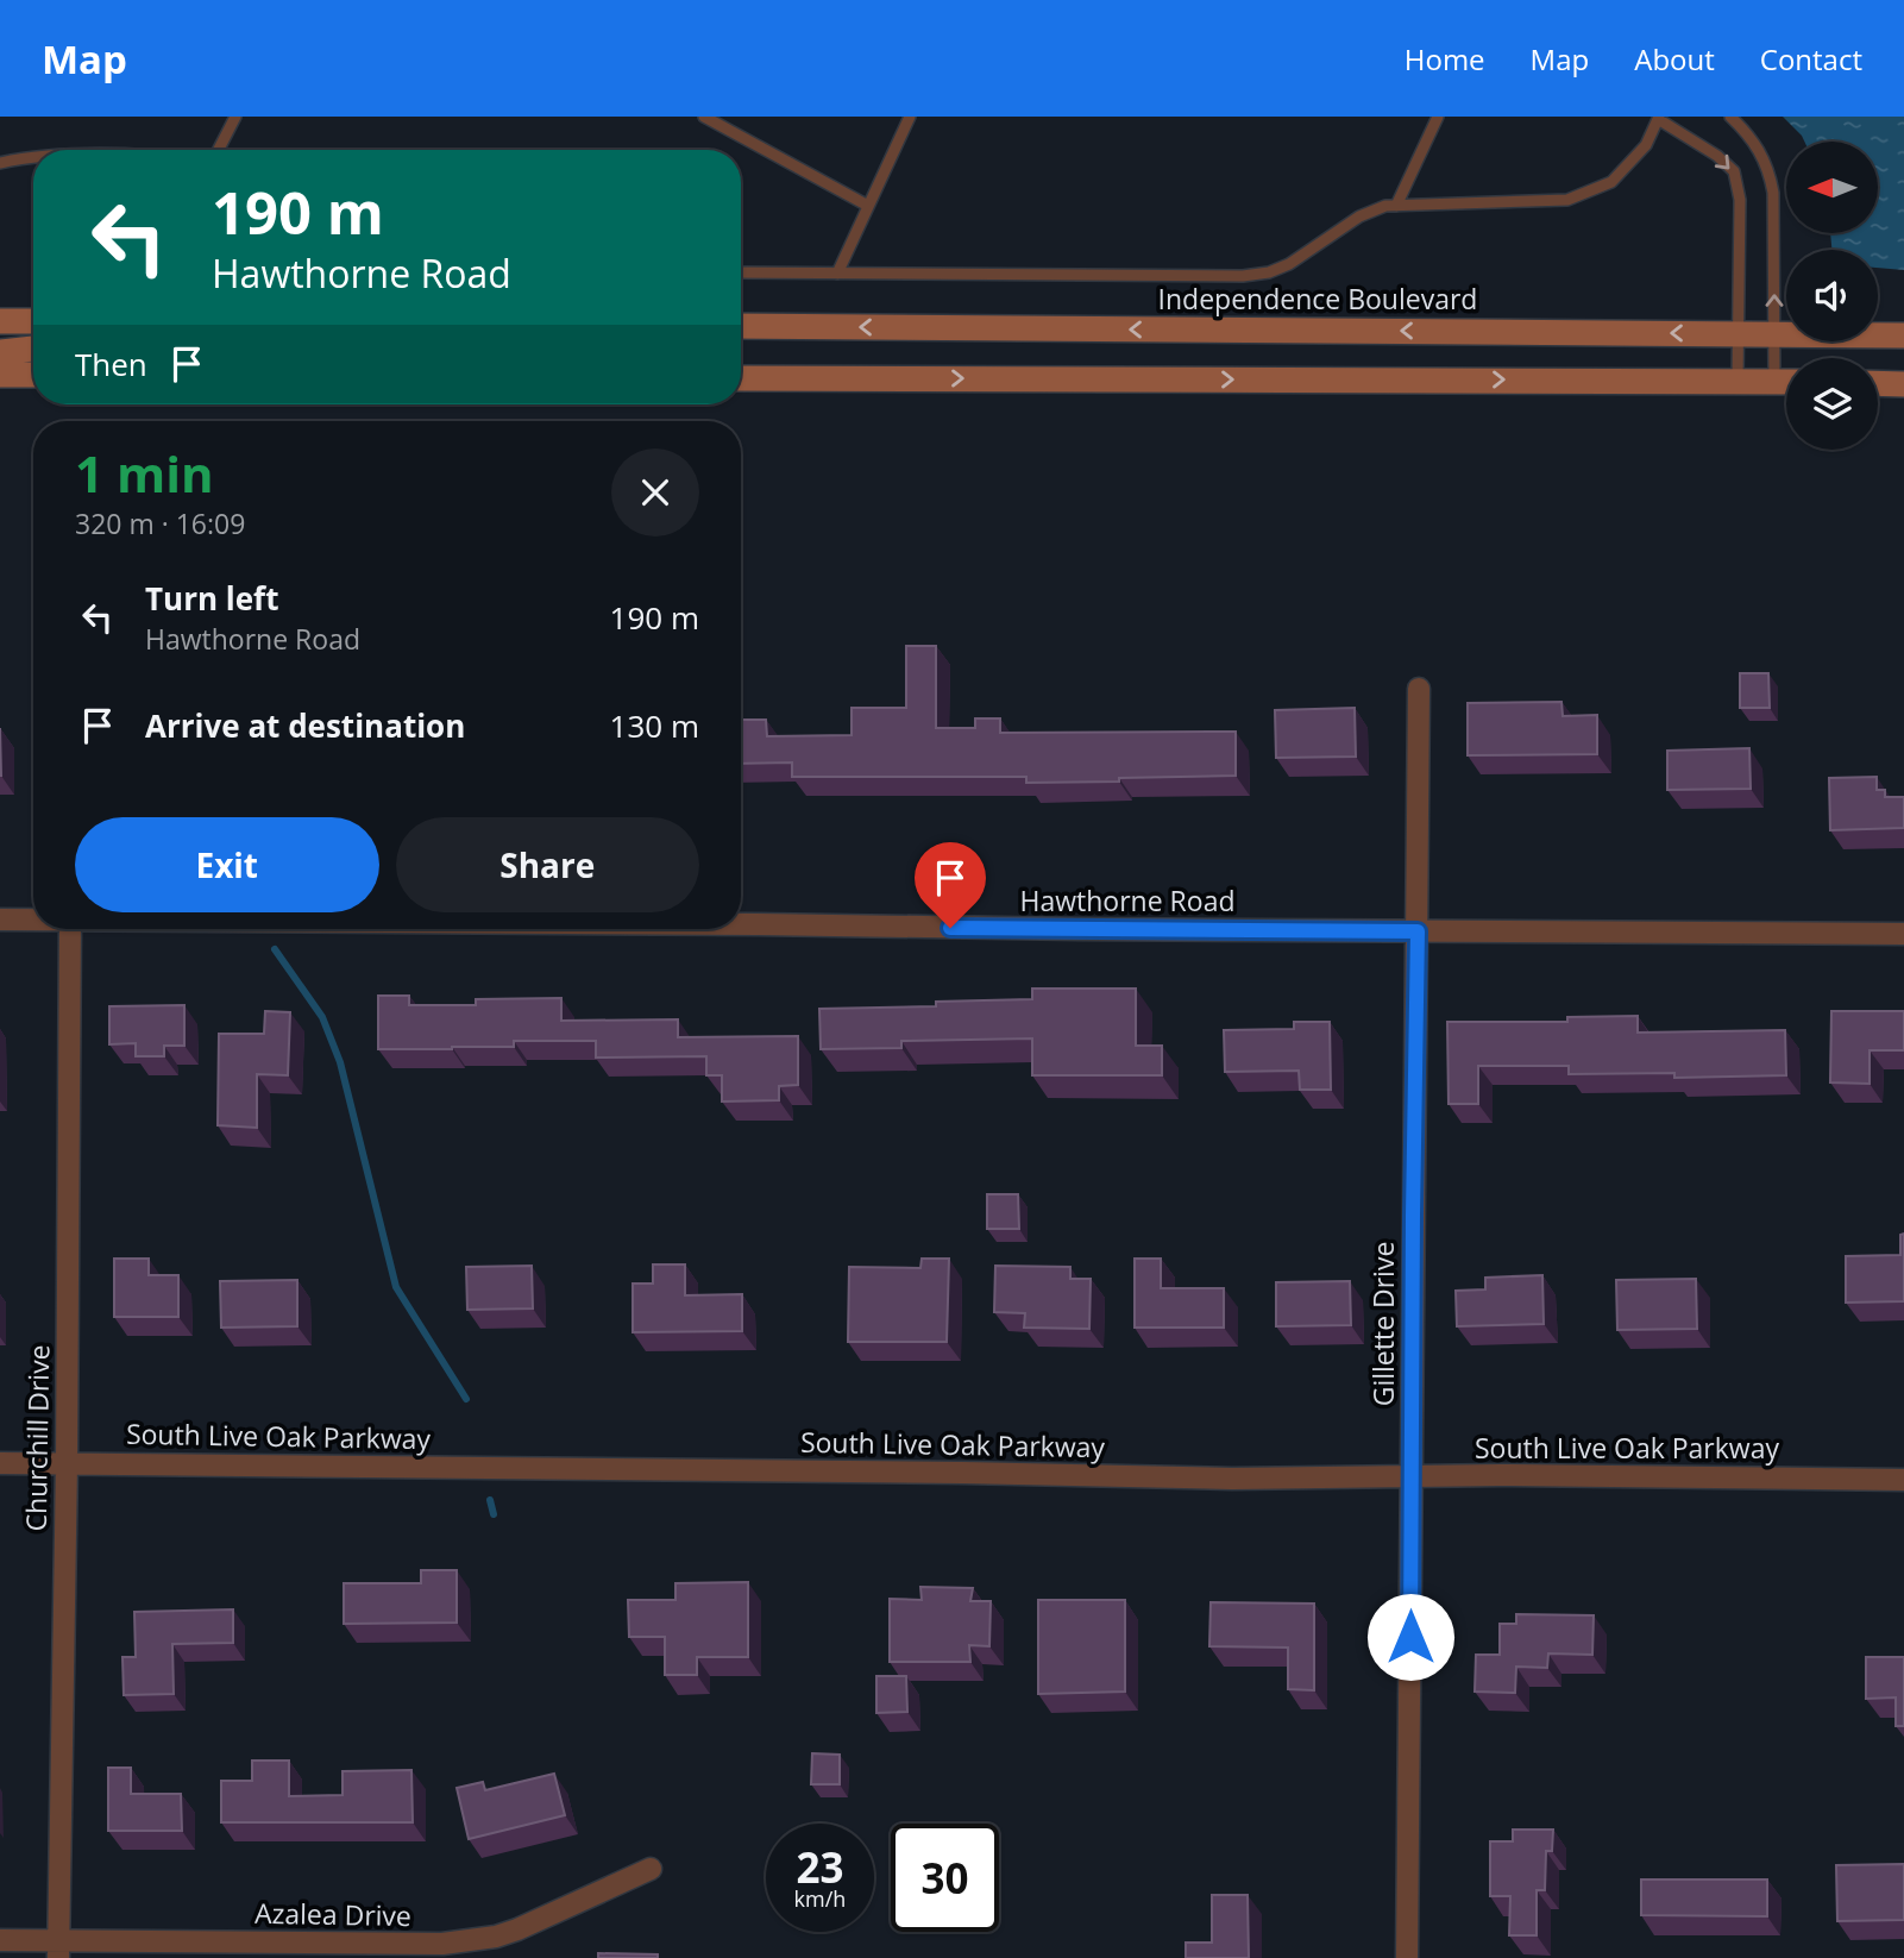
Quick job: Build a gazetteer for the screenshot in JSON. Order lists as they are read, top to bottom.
{
  "streets": {
    "main road": ["Independence Boulevard"],
    "street": [
      "Hawthorne Road",
      "Gillette Drive",
      "South Live Oak Parkway",
      "Churchill Drive",
      "Azalea Drive"
    ]
  },
  "crossings": [
    ["Hawthorne Road", "Gillette Drive"],
    ["Gillette Drive", "South Live Oak Parkway"],
    ["South Live Oak Parkway", "Churchill Drive"],
    ["Churchill Drive", "Azalea Drive"]
  ],
  "north": "left",
  "page": {
    "header": "Map",
    "nav": [
      "Home",
      "Map",
      "About",
      "Contact"
    ],
    "turn": ["190 m", "Hawthorne Road"],
    "then": "Then",
    "heading": ["1 min", "320 m · 16:09"],
    "list": [
      {
        "name": "Turn left",
        "note": "Hawthorne Road",
        "value": "190 m"
      },
      {
        "name": "Arrive at destination",
        "value": "130 m"
      }
    ],
    "buttons": ["Exit", "Share"],
    "speed": "23 km/h",
    "limit": "30"
  }
}
